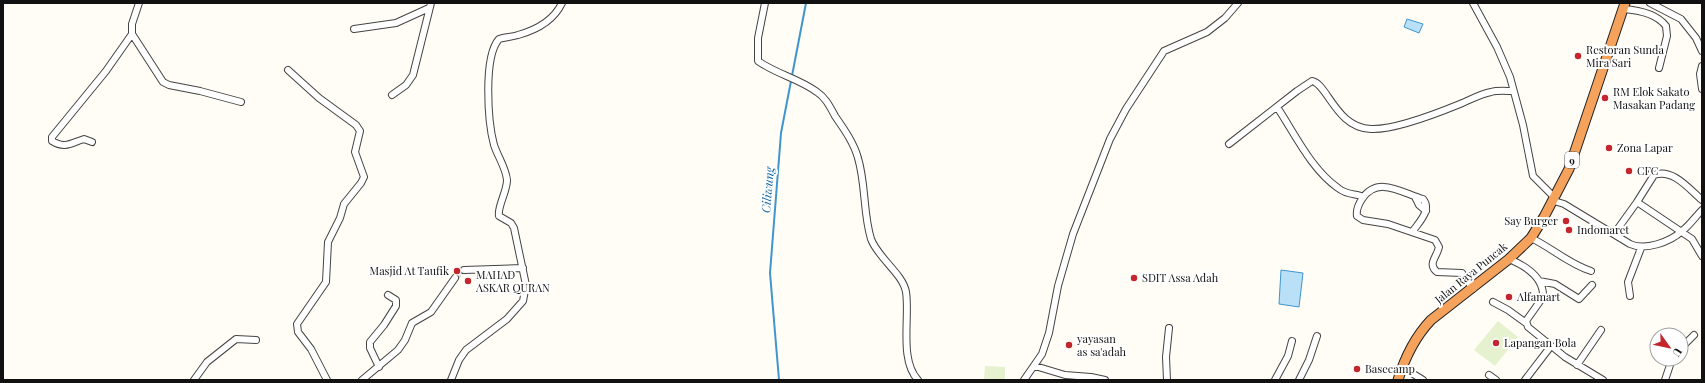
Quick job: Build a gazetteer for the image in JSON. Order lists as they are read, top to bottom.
{
  "streets": {
    "highway": ["9", "Jalan Raya Puncak"]
  },
  "water": ["Ciliwung"],
  "places": [
    "Restoran Sunda Mira Sari",
    "RM Elok Sakato Masakan Padang",
    "Zona Lapar",
    "CFC",
    "Say Burger",
    "Indomaret",
    "Masjid At Taufik",
    "SDIT Assa Adah",
    "MAHAD ASKAR QURAN",
    "Alfamart",
    "Lapangan Bola",
    "yayasan as sa'adah",
    "Basecamp"
  ],
  "north": "bottom right"
}
